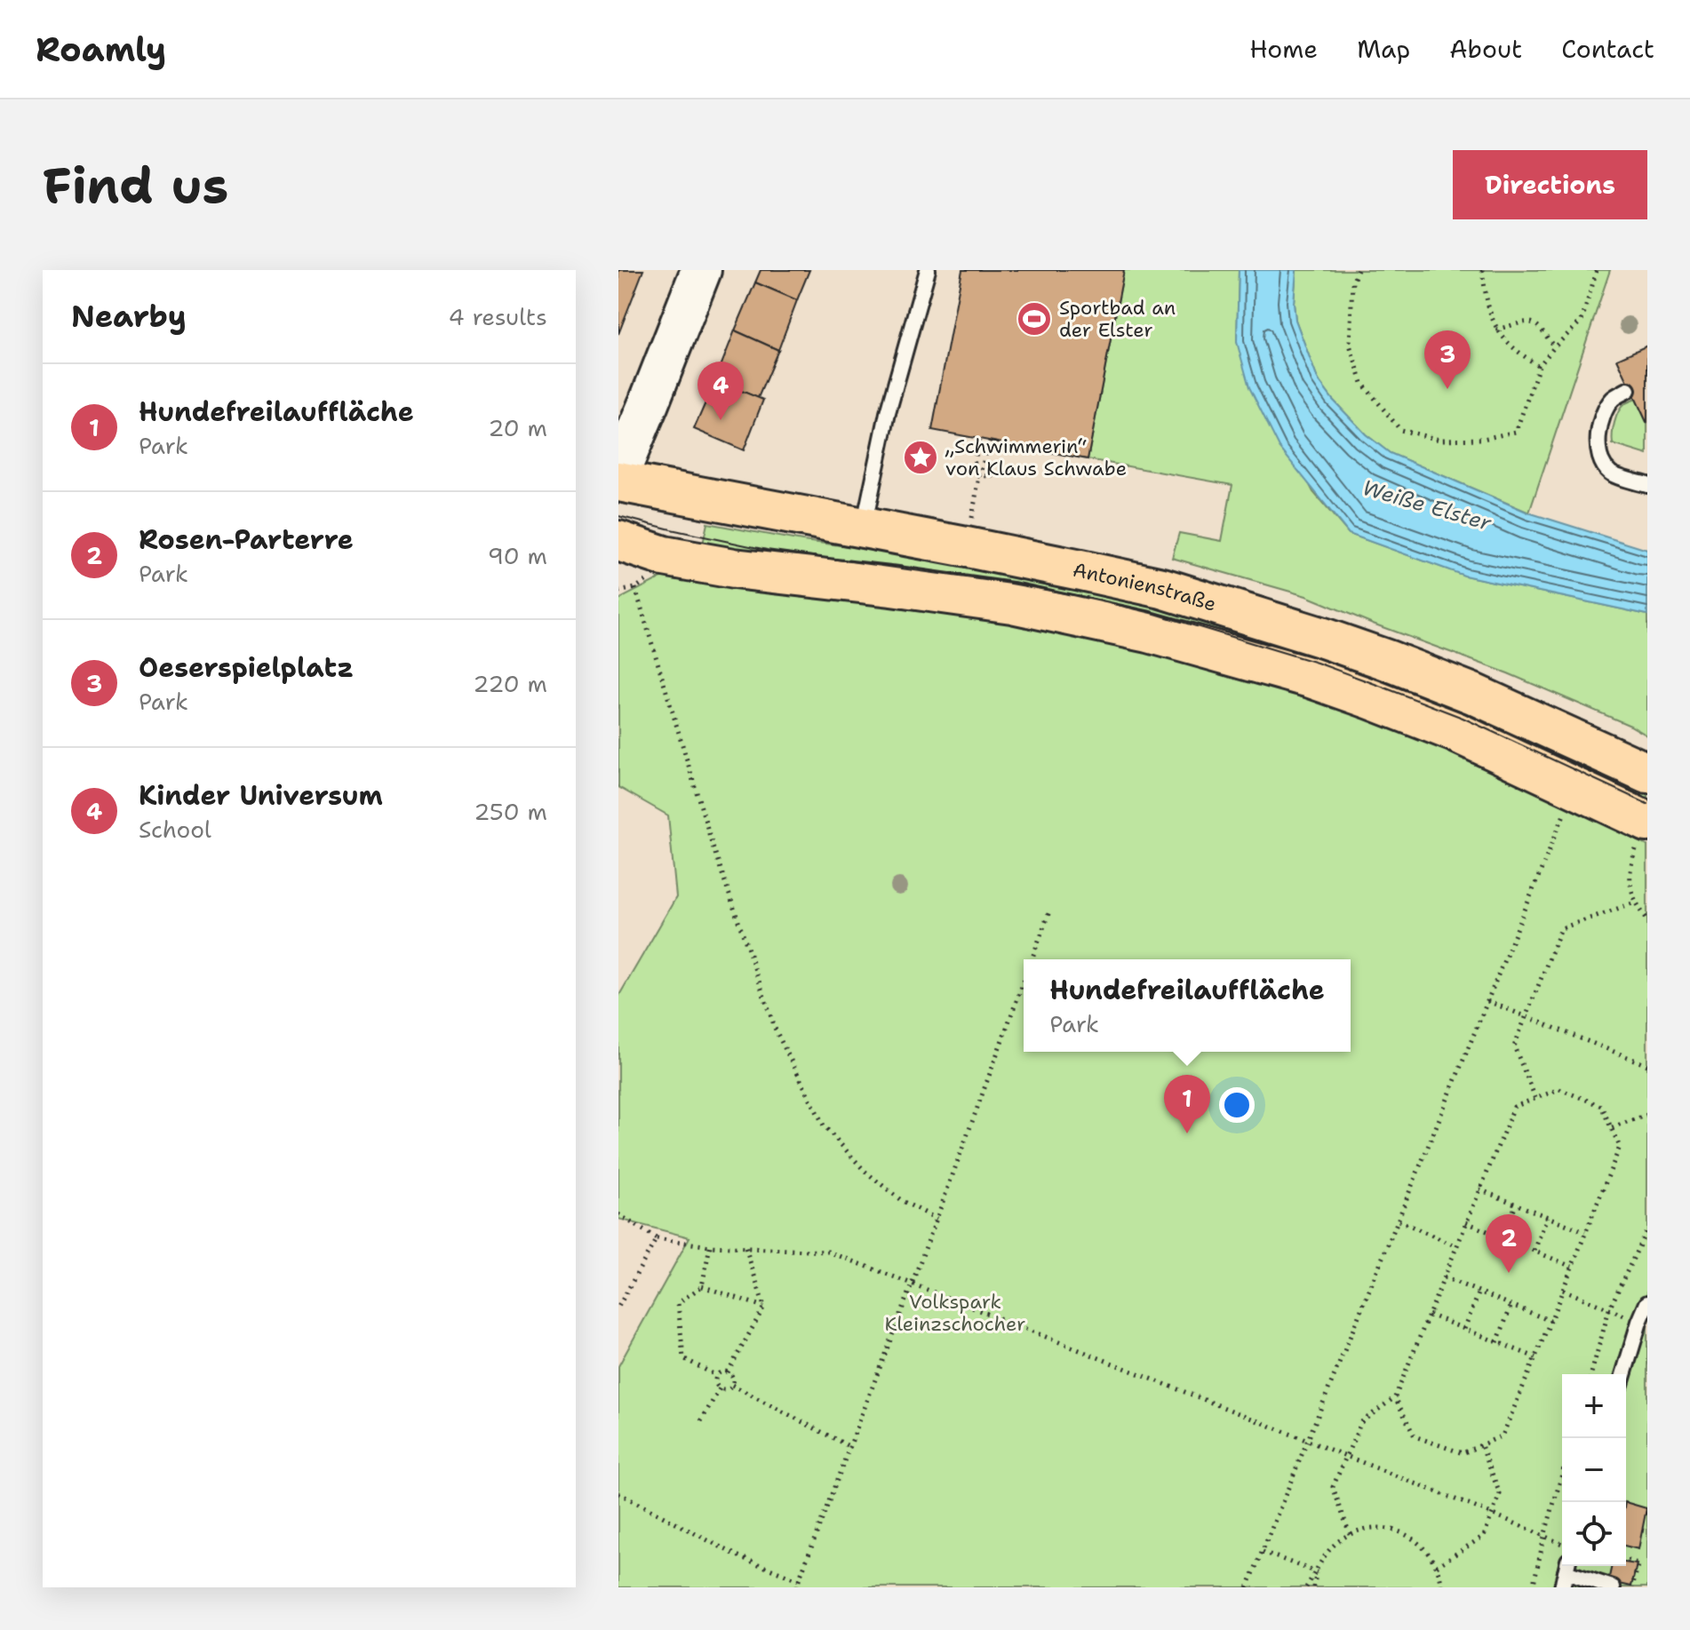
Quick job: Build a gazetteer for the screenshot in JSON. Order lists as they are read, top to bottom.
{
  "streets": {
    "main road": ["Antonienstraße"]
  },
  "water": ["Weiße Elster"],
  "parks": ["Volkspark Kleinzschocher"],
  "places": {
    "sports": ["Sportbad an der Elster"],
    "place": ["„Schwimmerin“ von Klaus Schwabe"]
  },
  "page": {
    "header": "Roamly",
    "nav": [
      "Home",
      "Map",
      "About",
      "Contact"
    ],
    "buttons": "Directions",
    "title": "Find us",
    "heading": ["Nearby", "4 results"],
    "pins": [
      "3",
      "4",
      "1",
      "2"
    ],
    "list": [
      {
        "mark": "1",
        "name": "Hundefreilauffläche",
        "note": "Park",
        "value": "20 m"
      },
      {
        "mark": "2",
        "name": "Rosen-Parterre",
        "note": "Park",
        "value": "90 m"
      },
      {
        "mark": "3",
        "name": "Oeserspielplatz",
        "note": "Park",
        "value": "220 m"
      },
      {
        "mark": "4",
        "name": "Kinder Universum",
        "note": "School",
        "value": "250 m"
      }
    ],
    "popup": ["Hundefreilauffläche", "Park"],
    "map_buttons": ["+", "−"]
  }
}
